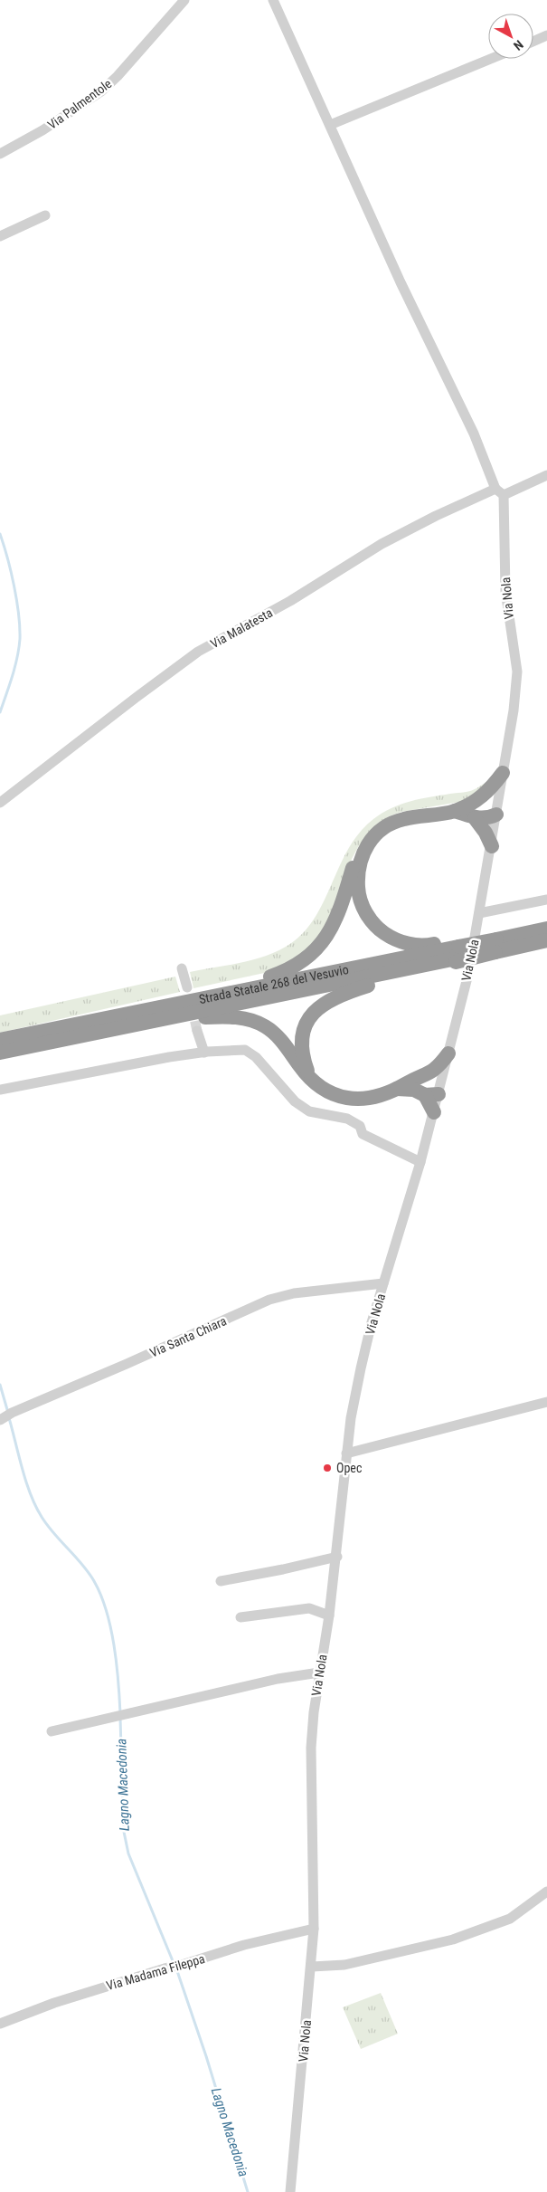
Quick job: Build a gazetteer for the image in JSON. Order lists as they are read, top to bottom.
{
  "streets": {
    "highway": ["Strada Statale 268 del Vesuvio"],
    "street": [
      "Via Palmentole",
      "Via Nola",
      "Via Malatesta",
      "Via Santa Chiara",
      "Via Madama Fileppa"
    ]
  },
  "crossings": [
    ["Via Nola", "Via Malatesta"],
    ["Via Nola", "Via Santa Chiara"],
    ["Via Nola", "Via Madama Fileppa"]
  ],
  "water": ["Lagno Macedonia"],
  "places": ["Opec"],
  "north": "bottom right"
}
